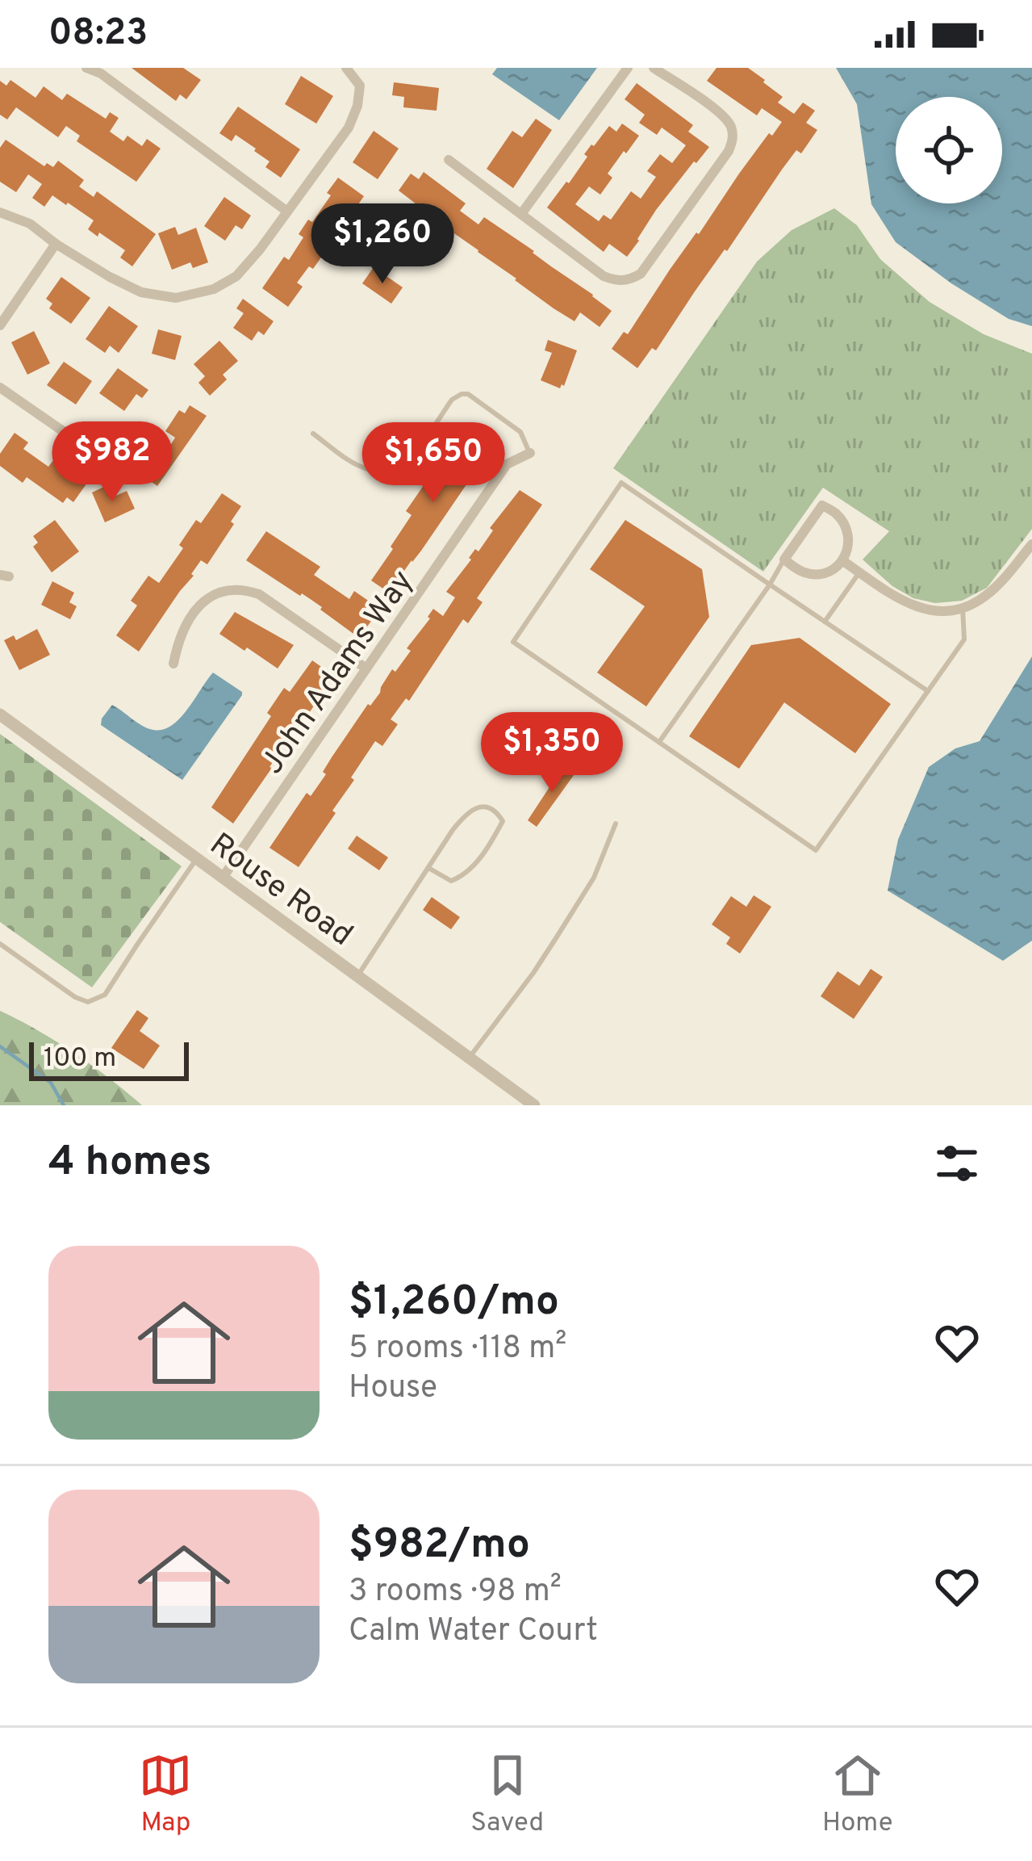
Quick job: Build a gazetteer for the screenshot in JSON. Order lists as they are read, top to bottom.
{
  "streets": {
    "street": ["John Adams Way", "Rouse Road"]
  },
  "crossings": [
    ["John Adams Way", "Rouse Road"]
  ],
  "scale_bar": "100 m",
  "page": {
    "status": "08:23",
    "price": [
      "$1,260",
      "$982",
      "$1,650",
      "$1,350"
    ],
    "scale": "100 m",
    "heading": "4 homes",
    "list": [
      {
        "name": "$1,260/mo",
        "note": "5 rooms · 118 m² · House"
      },
      {
        "name": "$982/mo",
        "note": "3 rooms · 98 m² · Calm Water Court"
      }
    ],
    "tabs": ["Map", "Saved", "Home"]
  }
}
